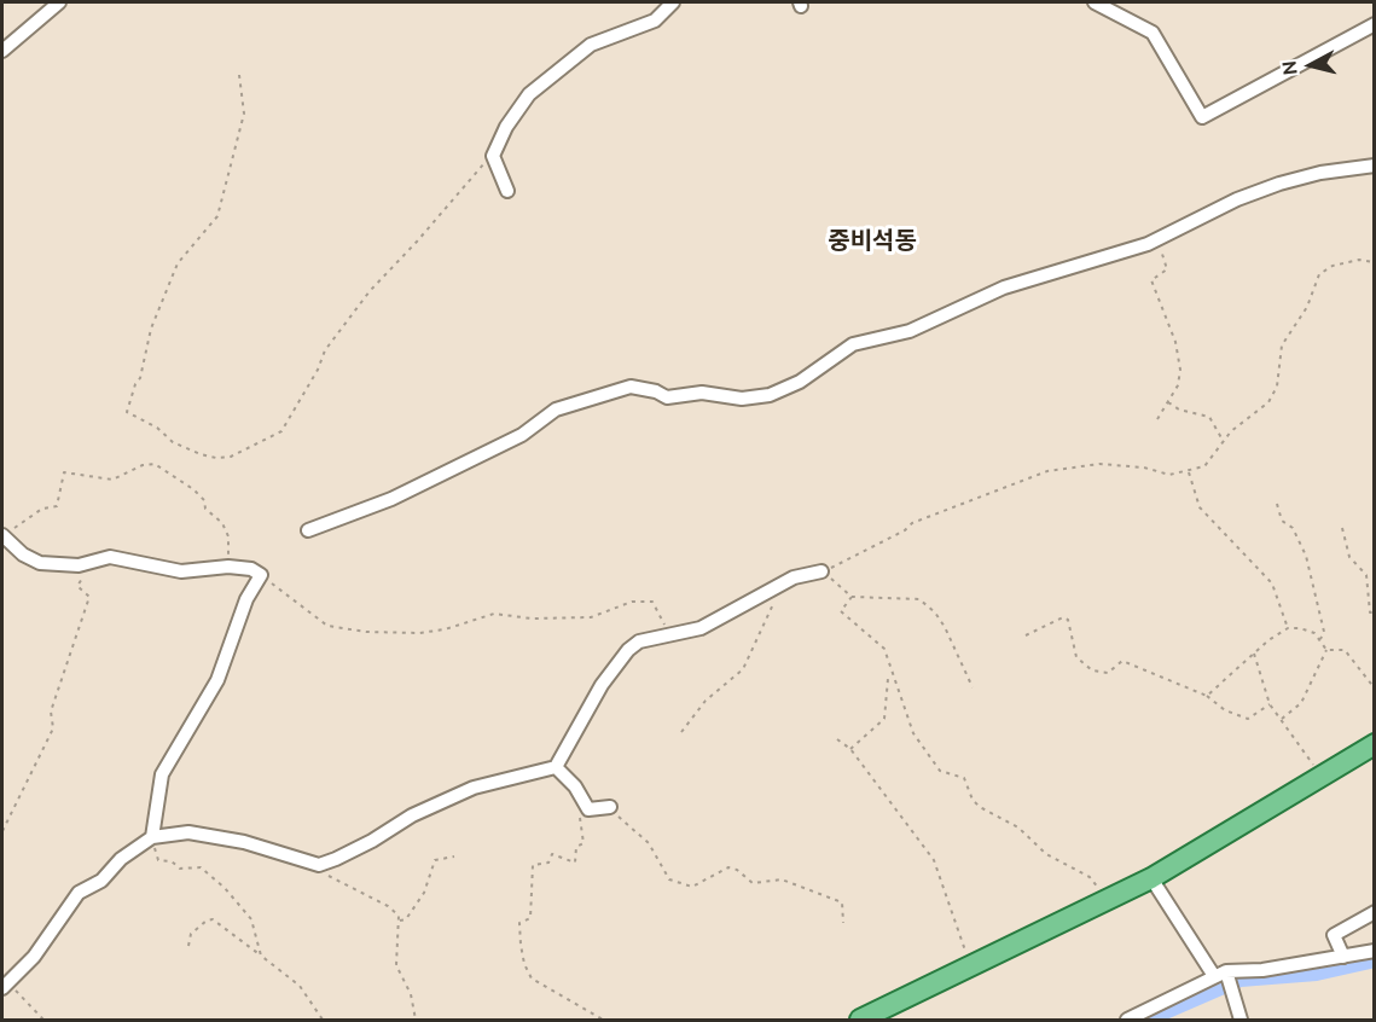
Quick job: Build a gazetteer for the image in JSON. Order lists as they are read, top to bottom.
{
  "districts": ["중비석동"],
  "north": "left"
}
